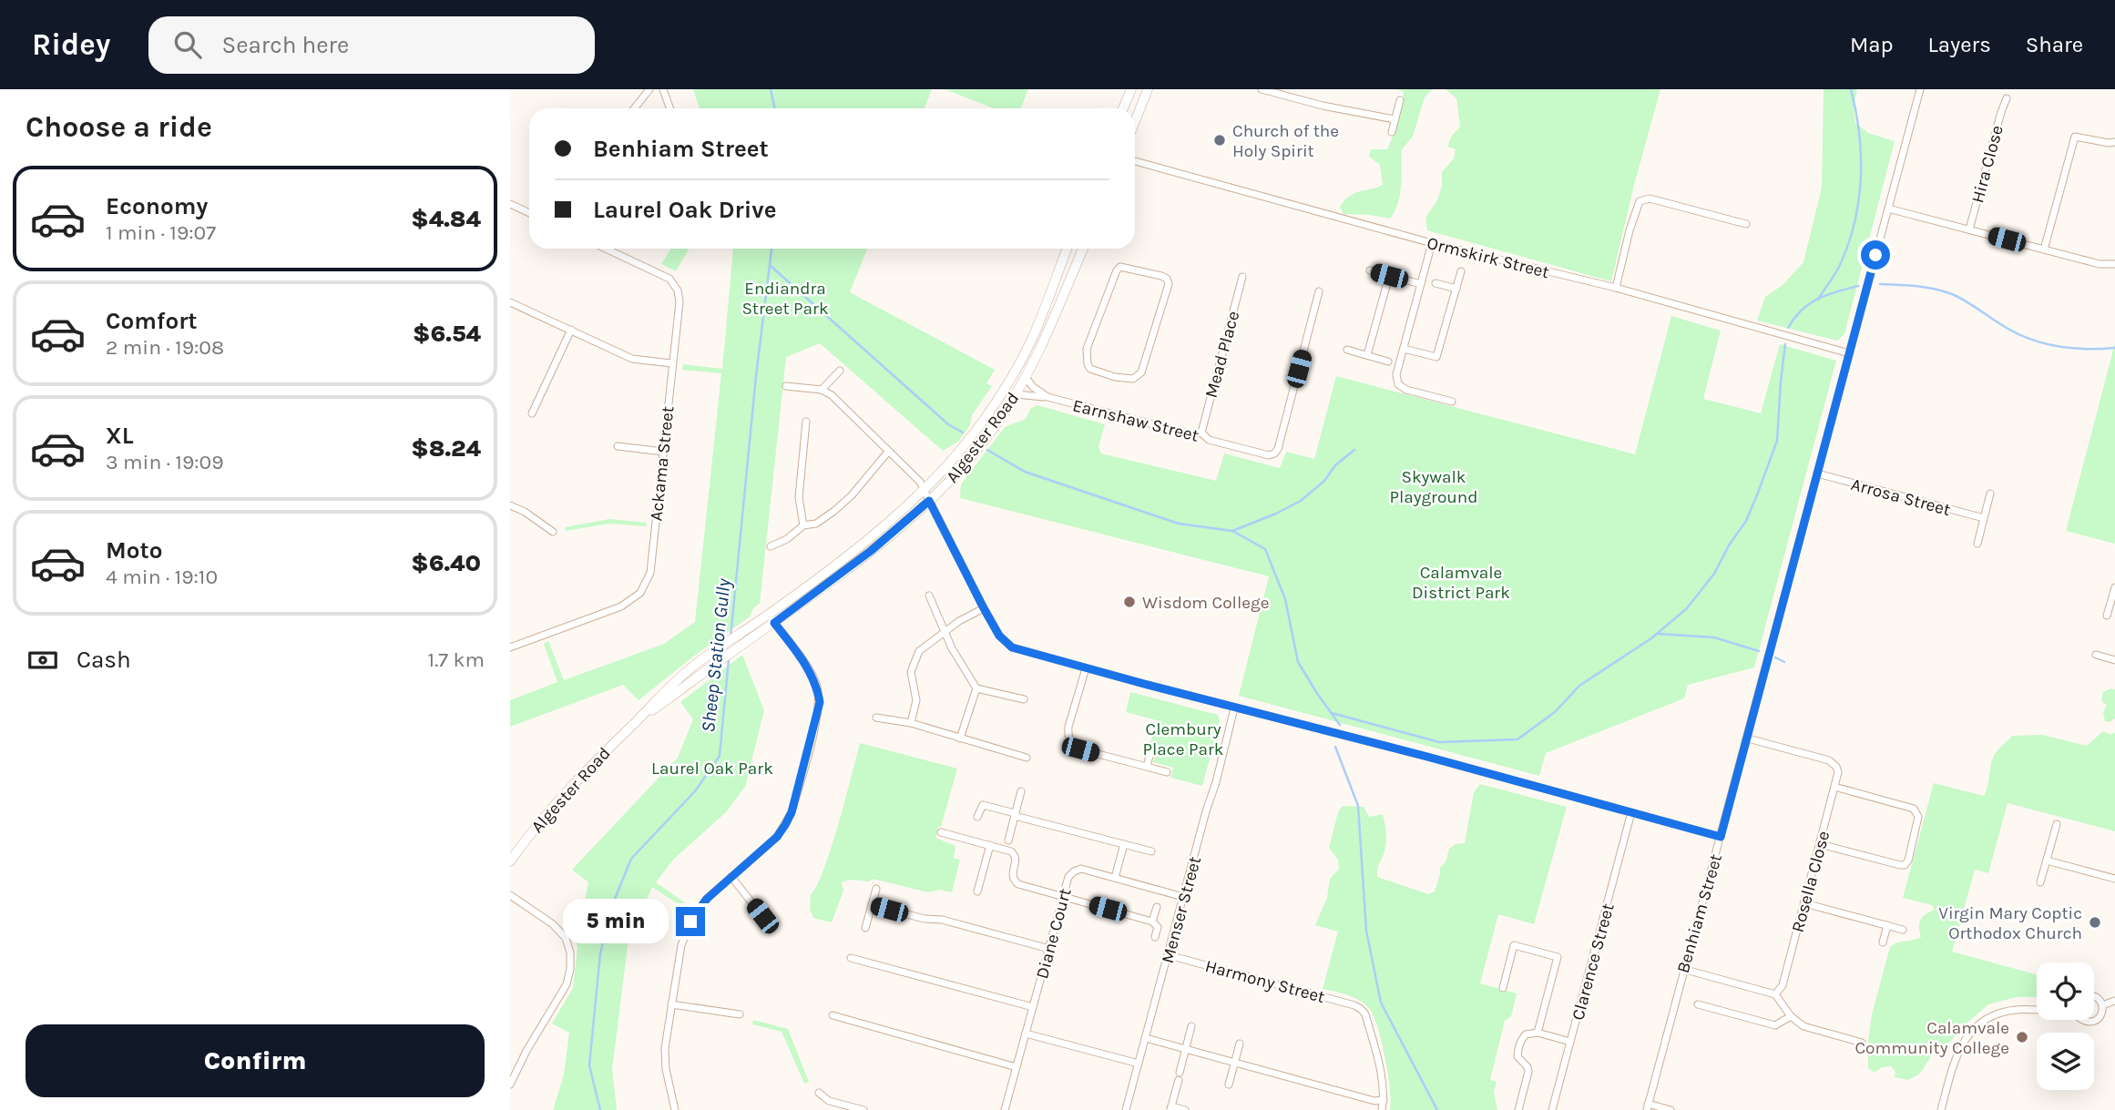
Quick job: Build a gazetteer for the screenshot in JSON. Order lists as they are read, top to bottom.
{
  "streets": {
    "main road": ["Algester Road"],
    "street": [
      "Hira Close",
      "Ormskirk Street",
      "Mead Place",
      "Earnshaw Street",
      "Ackama Street",
      "Arrosa Street",
      "Rosella Close",
      "Menser Street",
      "Benhiam Street",
      "Diane Court",
      "Clarence Street",
      "Harmony Street"
    ]
  },
  "crossings": [
    ["Ormskirk Street", "Benhiam Street"],
    ["Mead Place", "Earnshaw Street"],
    ["Earnshaw Street", "Algester Road"],
    ["Arrosa Street", "Benhiam Street"],
    ["Rosella Close", "Benhiam Street"],
    ["Menser Street", "Diane Court"],
    ["Menser Street", "Harmony Street"]
  ],
  "water": ["Sheep Station Gully"],
  "parks": [
    "Endiandra Street Park",
    "Skywalk Playground",
    "Calamvale District Park",
    "Clembury Place Park",
    "Laurel Oak Park"
  ],
  "places": [
    "Church of the Holy Spirit",
    "Wisdom College",
    "Virgin Mary Coptic Orthodox Church",
    "Calamvale Community College"
  ],
  "page": {
    "header": "Ridey",
    "search": "Search here",
    "nav": ["Map", "Layers", "Share"],
    "heading": "Choose a ride",
    "banner": ["Benhiam Street", "Laurel Oak Drive"],
    "list": [
      {
        "name": "Economy",
        "note": "1 min · 19:07",
        "value": "$4.84"
      },
      {
        "name": "Comfort",
        "note": "2 min · 19:08",
        "value": "$6.54"
      },
      {
        "name": "XL",
        "note": "3 min · 19:09",
        "value": "$8.24"
      },
      {
        "name": "Moto",
        "note": "4 min · 19:10",
        "value": "$6.40"
      }
    ],
    "pay": ["Cash", "1.7 km"],
    "bubble": "5 min",
    "buttons": "Confirm"
  }
}
